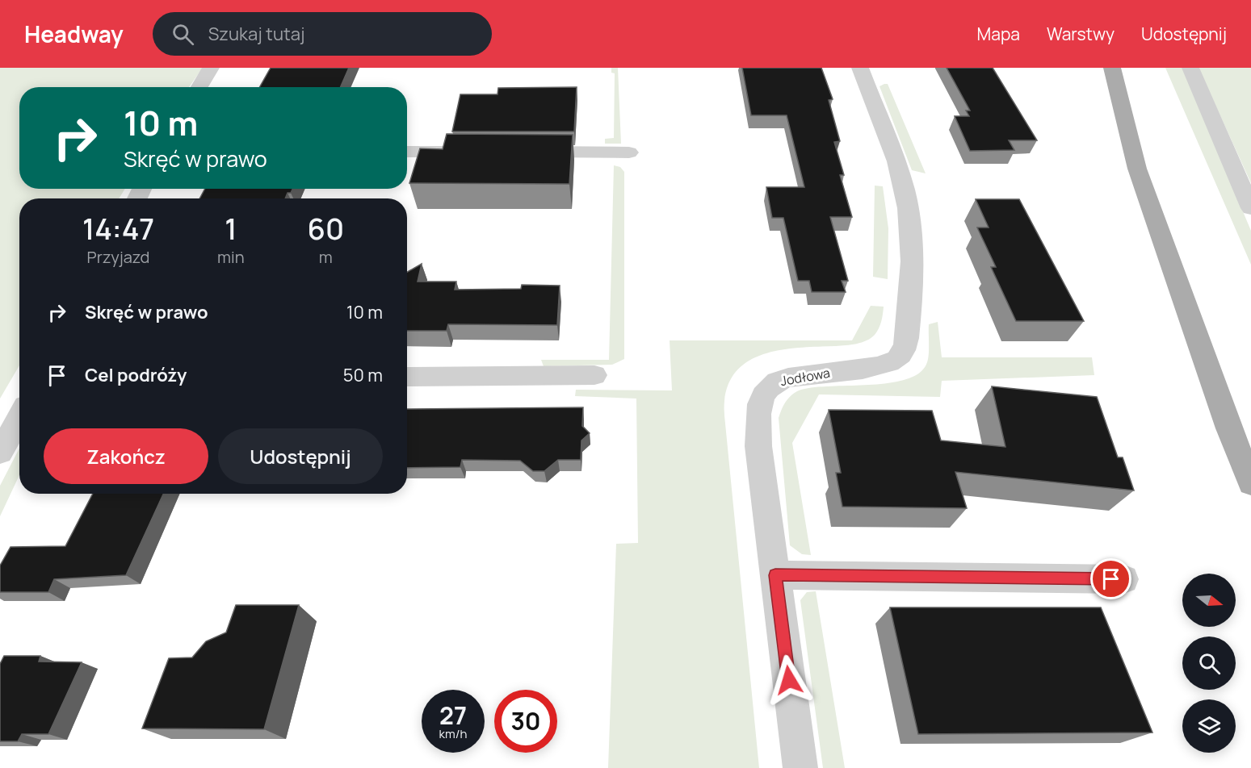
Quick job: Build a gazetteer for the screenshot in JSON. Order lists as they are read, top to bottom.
{
  "streets": {
    "street": ["Jodłowa"]
  },
  "north": "right",
  "page": {
    "header": "Headway",
    "search": "Szukaj tutaj",
    "nav": ["Mapa", "Warstwy", "Udostępnij"],
    "turn": ["10 m", "Skręć w prawo"],
    "eta": [
      "14:47",
      "Przyjazd",
      "1",
      "min",
      "60",
      "m"
    ],
    "list": [
      {
        "name": "Skręć w prawo",
        "value": "10 m"
      },
      {
        "name": "Cel podróży",
        "value": "50 m"
      }
    ],
    "buttons": ["Zakończ", "Udostępnij"],
    "speed": "27 km/h",
    "limit": "30"
  }
}
